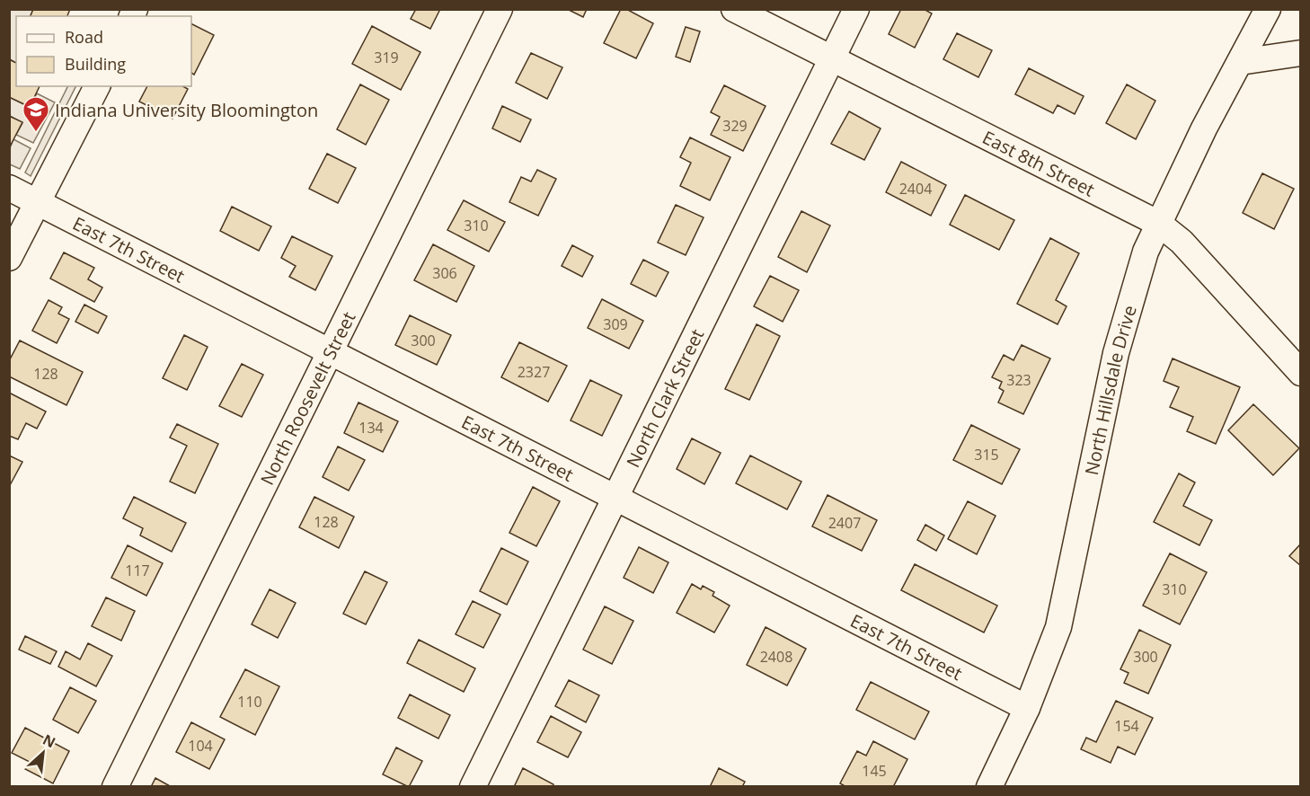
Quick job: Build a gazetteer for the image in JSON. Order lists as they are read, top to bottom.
{
  "streets": {
    "street": [
      "East 8th Street",
      "East 7th Street",
      "North Hillsdale Drive",
      "North Roosevelt Street",
      "North Clark Street"
    ]
  },
  "crossings": [
    ["East 8th Street", "North Hillsdale Drive"],
    ["East 8th Street", "North Clark Street"],
    ["East 7th Street", "North Hillsdale Drive"],
    ["East 7th Street", "North Roosevelt Street"],
    ["East 7th Street", "North Clark Street"]
  ],
  "places": {
    "school or university": ["Indiana University Bloomington"]
  },
  "house_numbers": [
    "319",
    "329",
    "2404",
    "310",
    "306",
    "309",
    "300",
    "2327",
    "128",
    "323",
    "134",
    "315",
    "128",
    "2407",
    "117",
    "310",
    "2408",
    "300",
    "110",
    "154",
    "104",
    "145"
  ],
  "legend": ["Road", "Building"],
  "north": "top right"
}
